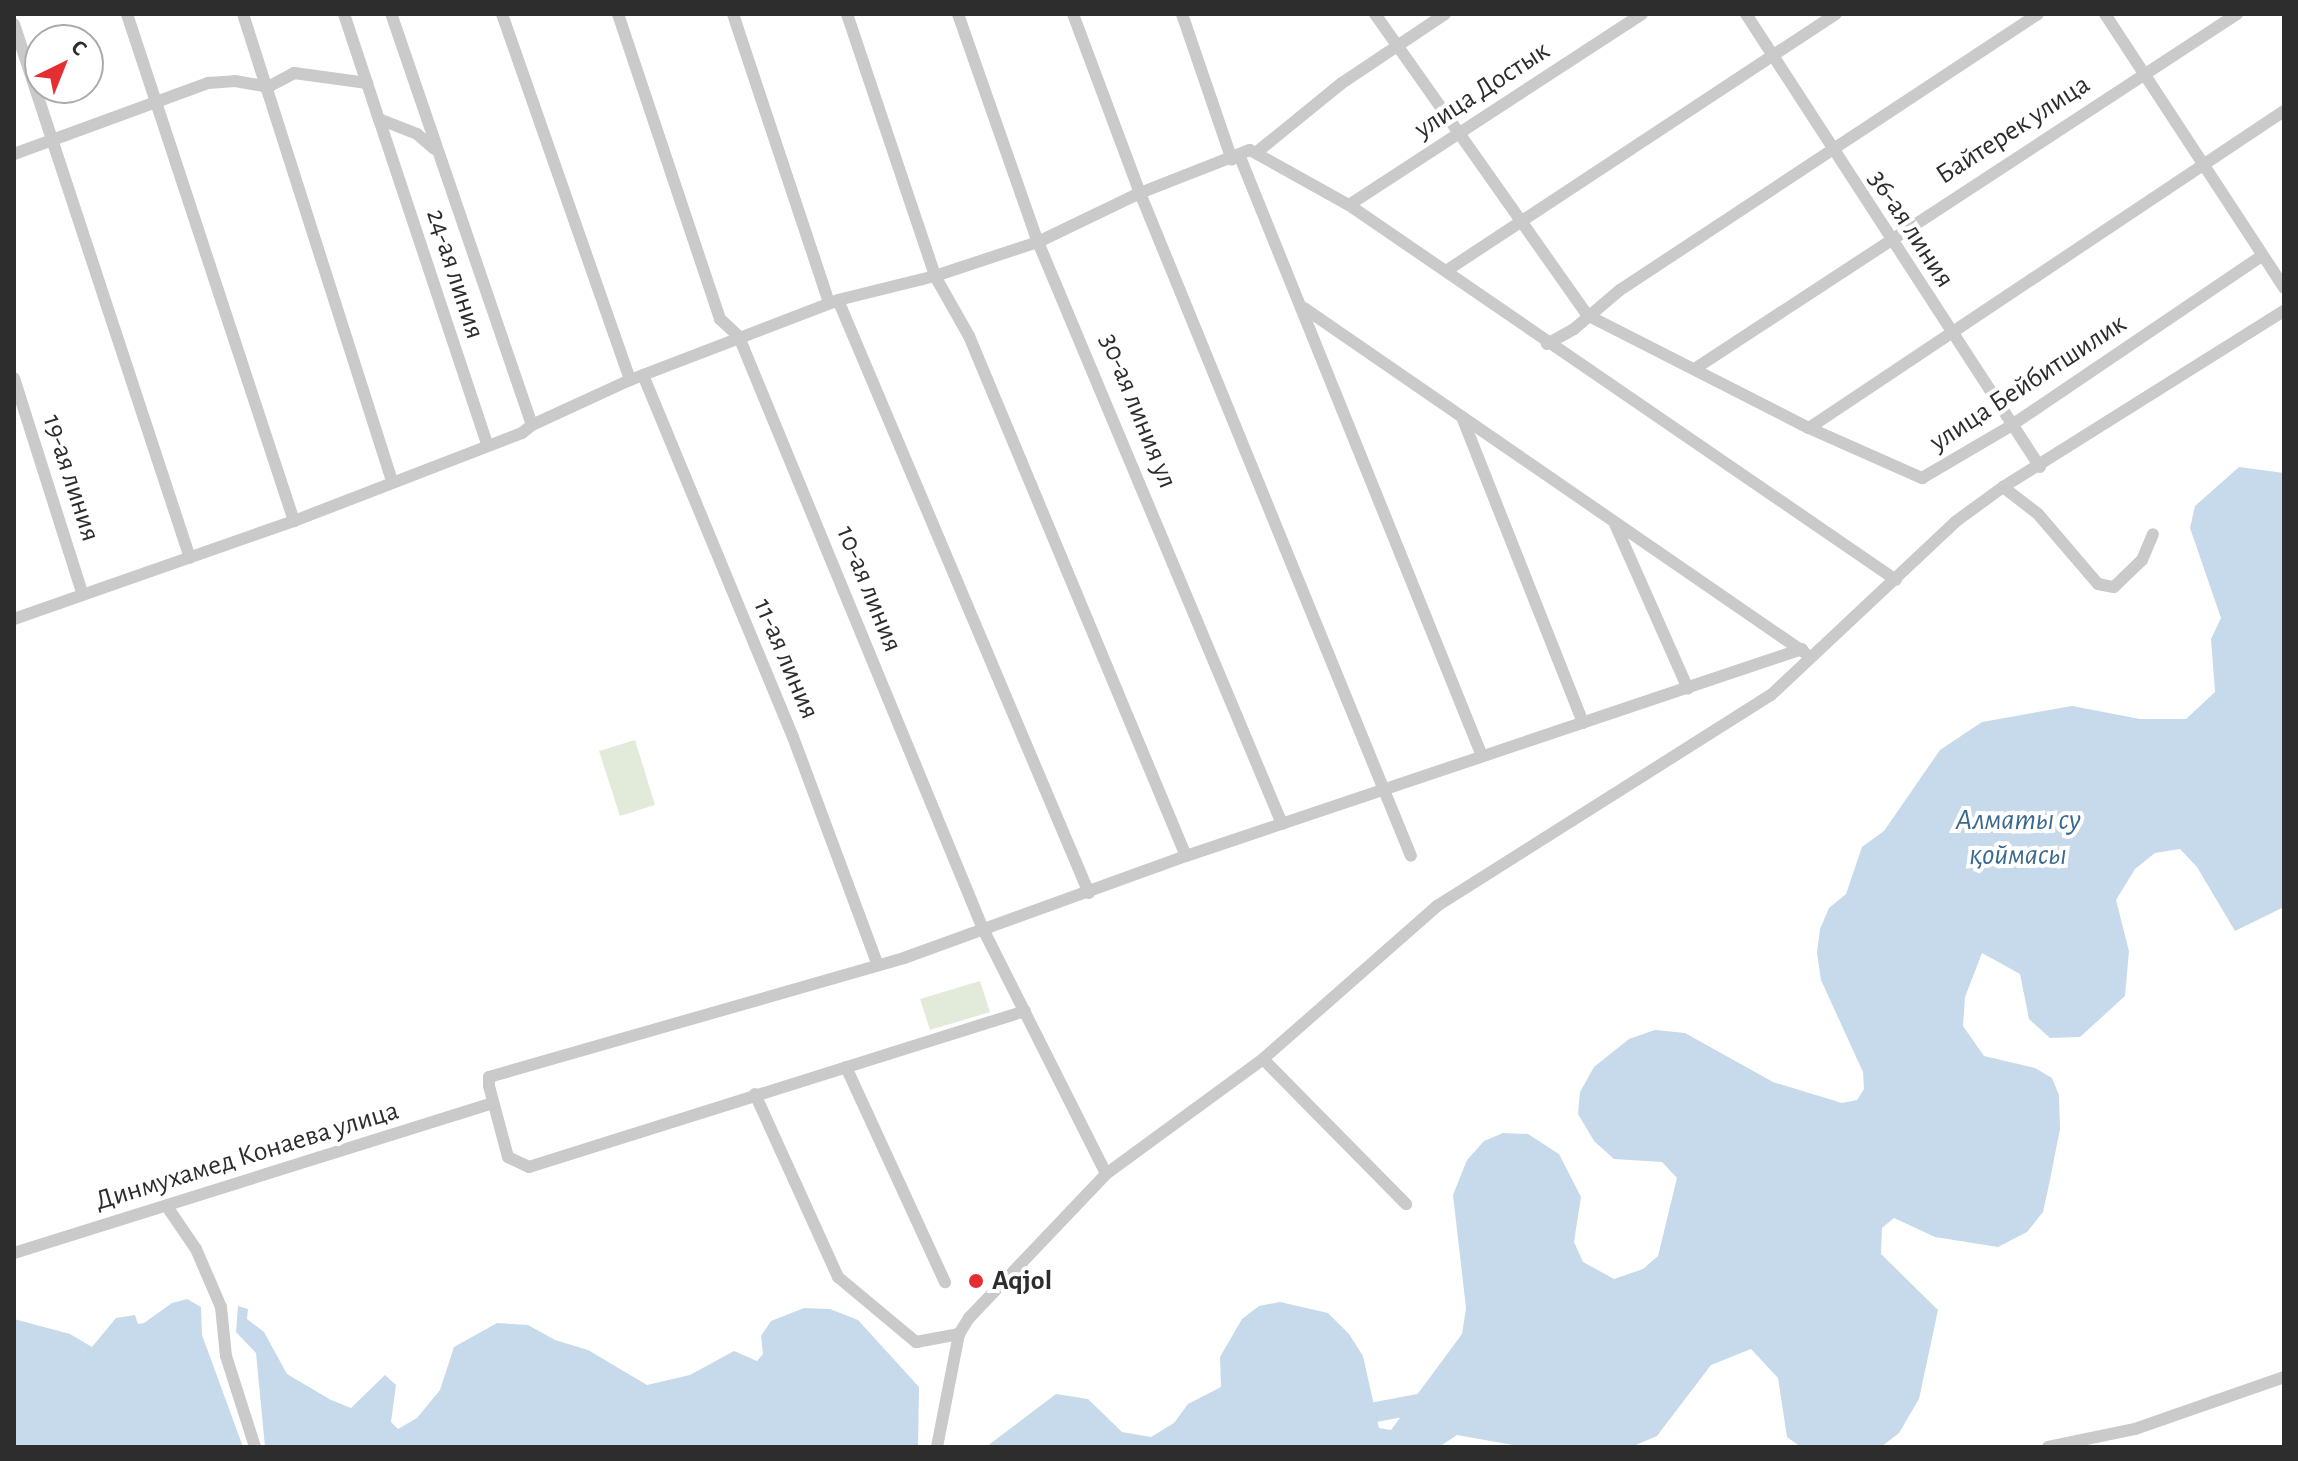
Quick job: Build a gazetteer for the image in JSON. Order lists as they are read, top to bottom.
{
  "streets": {
    "street": [
      "улица Достык",
      "Байтерек улица",
      "36-ая линия",
      "24-ая линия",
      "улица Бейбитшилик",
      "30-ая линия ул",
      "19-ая линия",
      "10-ая линия",
      "11-ая линия",
      "Динмухамед Конаева улица"
    ]
  },
  "crossings": [
    ["Байтерек улица", "36-ая линия"],
    ["36-ая линия", "улица Бейбитшилик"]
  ],
  "water": ["Алматы су қоймасы"],
  "places": ["Aqjol"],
  "north": "top right"
}
